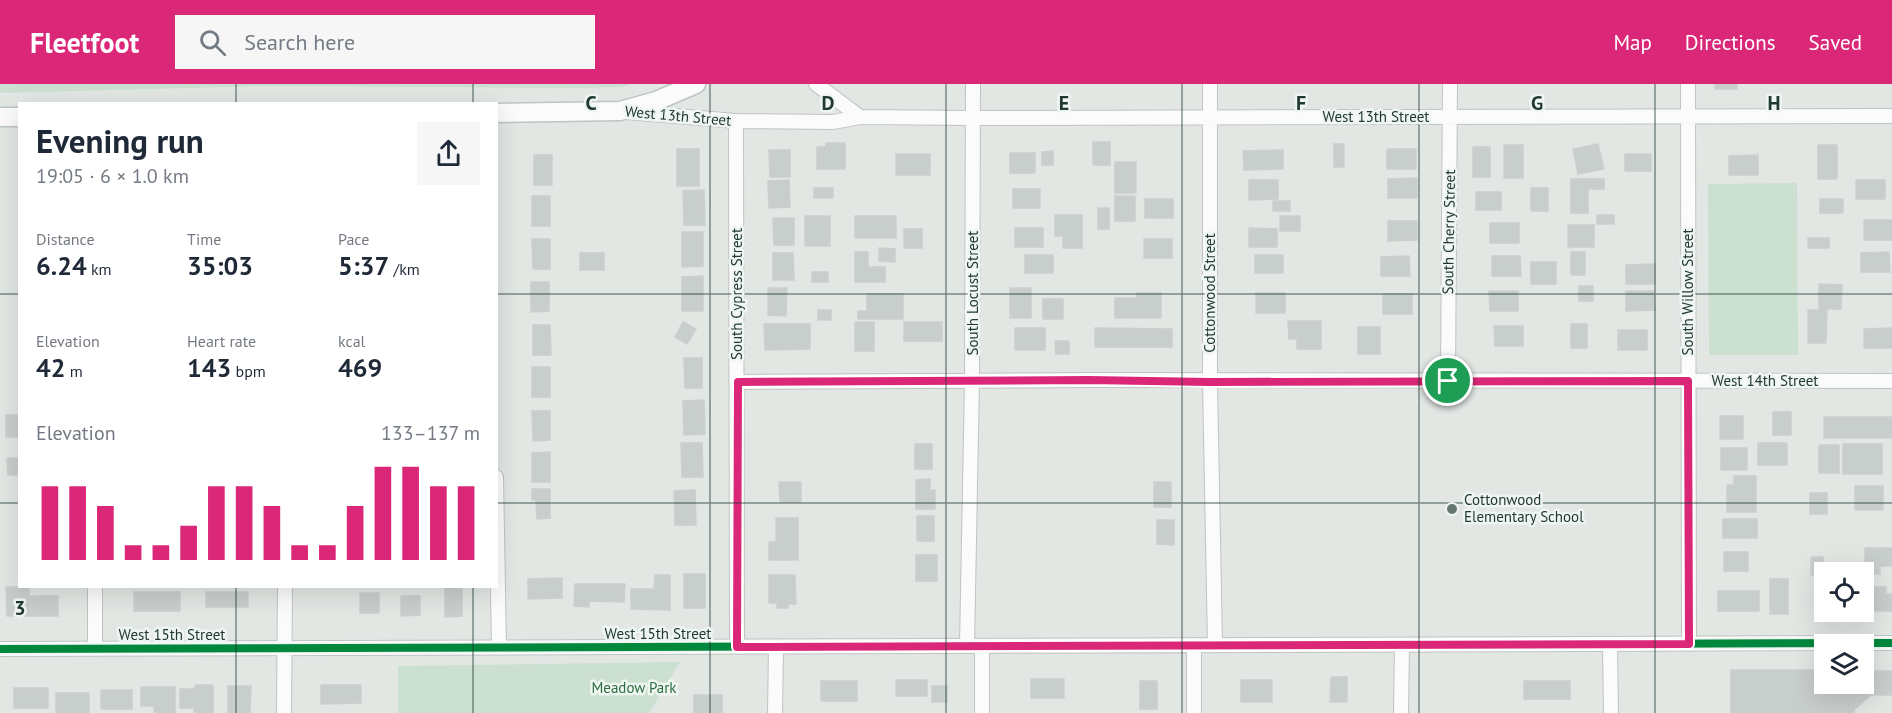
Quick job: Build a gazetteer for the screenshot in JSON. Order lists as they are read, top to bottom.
{
  "streets": {
    "main road": ["West 13th Street"],
    "street": [
      "South Cherry Street",
      "South Willow Street",
      "South Locust Street",
      "Cottonwood Street",
      "South Cypress Street",
      "West 14th Street",
      "West 15th Street"
    ]
  },
  "crossings": [
    ["West 13th Street", "South Cherry Street"],
    ["West 13th Street", "South Willow Street"],
    ["West 13th Street", "South Locust Street"],
    ["West 13th Street", "Cottonwood Street"],
    ["West 13th Street", "South Cypress Street"],
    ["South Cherry Street", "West 14th Street"],
    ["South Willow Street", "West 14th Street"],
    ["South Willow Street", "West 15th Street"],
    ["South Locust Street", "West 14th Street"],
    ["South Locust Street", "West 15th Street"],
    ["Cottonwood Street", "West 14th Street"],
    ["Cottonwood Street", "West 15th Street"],
    ["South Cypress Street", "West 14th Street"],
    ["South Cypress Street", "West 15th Street"]
  ],
  "parks": ["Meadow Park"],
  "places": ["Cottonwood Elementary School"],
  "page": {
    "header": "Fleetfoot",
    "search": "Search here",
    "nav": ["Map", "Directions", "Saved"],
    "heading": ["Evening run", "19:05 · 6 × 1.0 km"],
    "stats": [
      ["Distance", "6.24 km"],
      ["Time", "35:03"],
      ["Pace", "5:37 /km"],
      ["Elevation", "42 m"],
      ["Heart rate", "143 bpm"],
      ["kcal", "469"]
    ],
    "chart": ["Elevation", "133–137 m"]
  },
  "grid": {
    "columns": [
      "C",
      "D",
      "E",
      "F",
      "G",
      "H"
    ],
    "rows": ["3"]
  }
}
